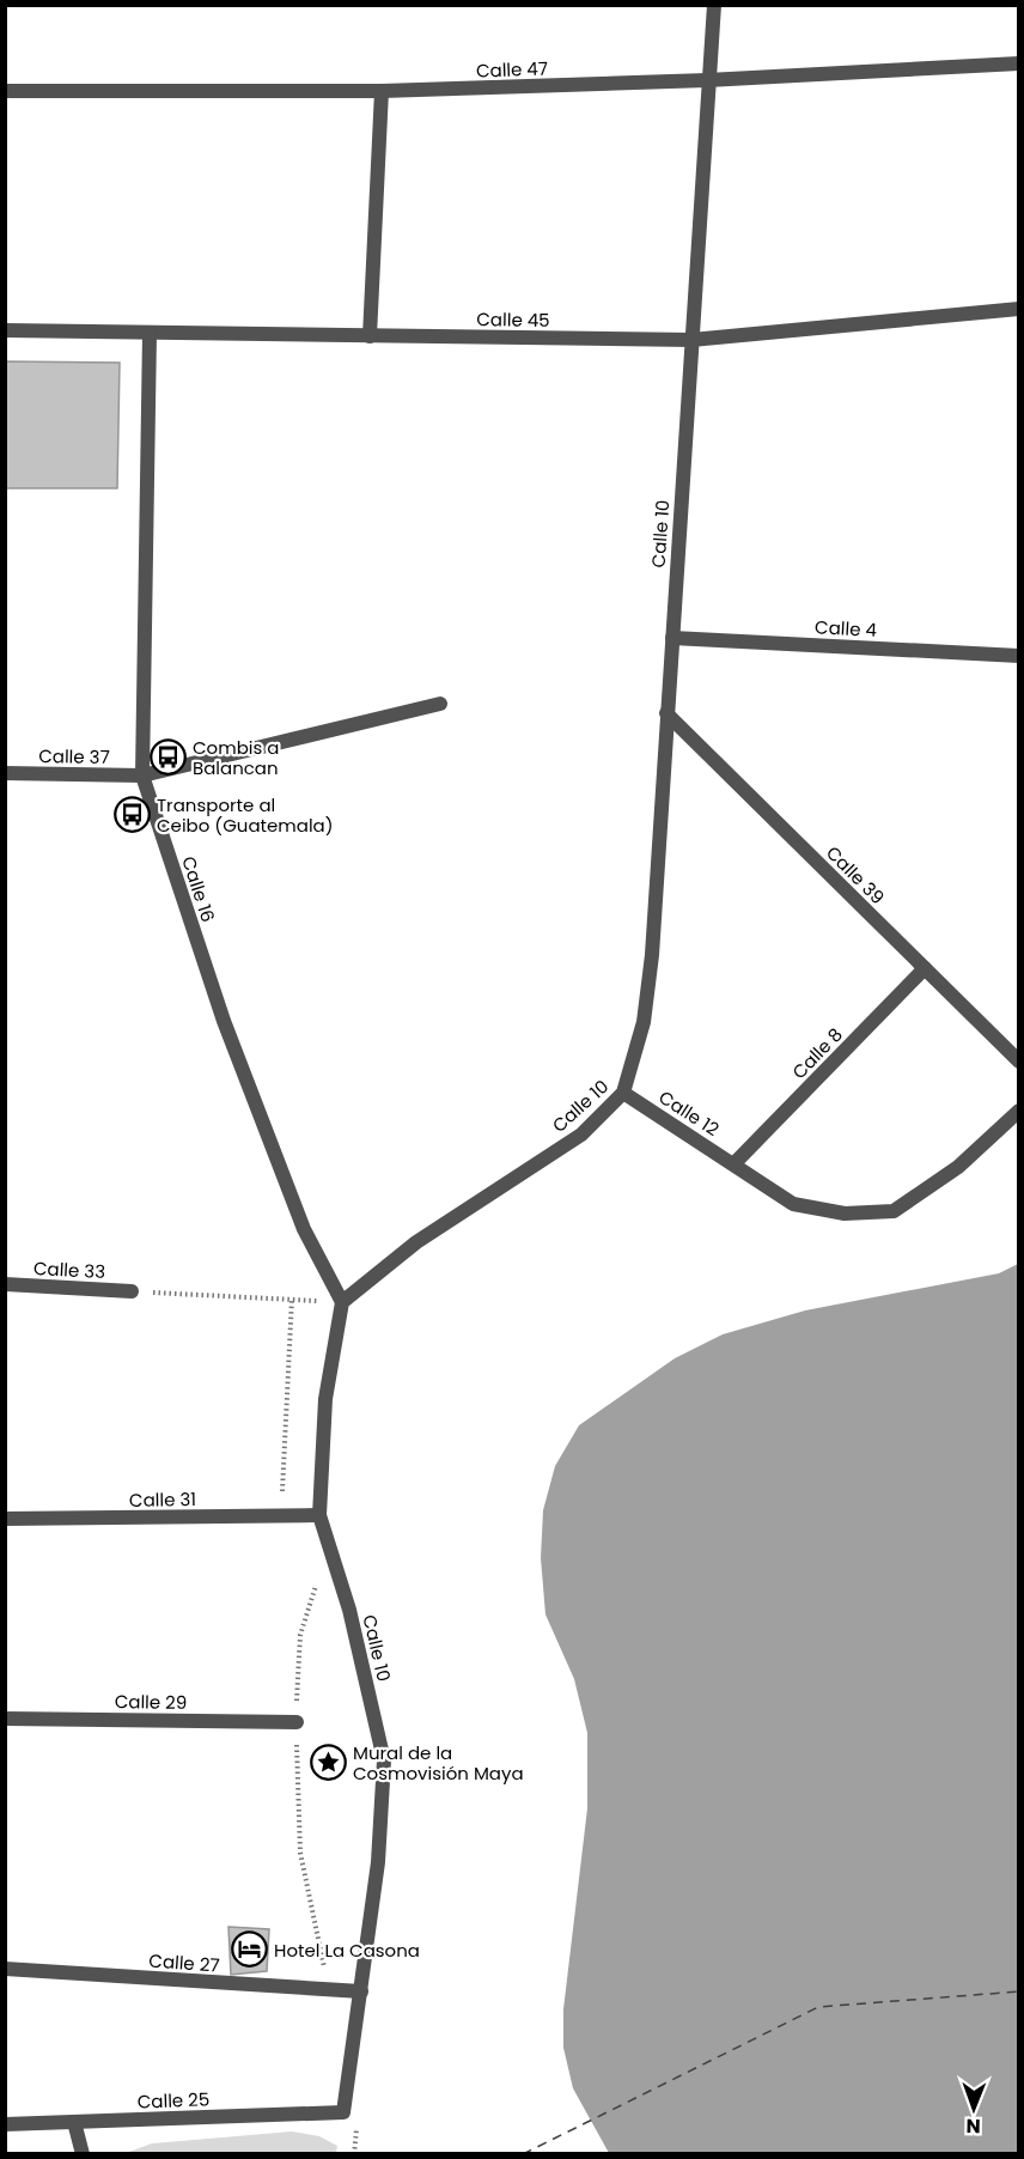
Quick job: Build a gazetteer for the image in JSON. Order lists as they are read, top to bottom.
{
  "streets": {
    "street": [
      "Calle 47",
      "Calle 45",
      "Calle 10",
      "Calle 4",
      "Calle 37",
      "Calle 39",
      "Calle 16",
      "Calle 8",
      "Calle 12",
      "Calle 33",
      "Calle 31",
      "Calle 29",
      "Calle 27",
      "Calle 25"
    ]
  },
  "crossings": [
    ["Calle 47", "Calle 10"],
    ["Calle 45", "Calle 10"],
    ["Calle 45", "Calle 16"],
    ["Calle 10", "Calle 4"],
    ["Calle 10", "Calle 39"],
    ["Calle 10", "Calle 16"],
    ["Calle 10", "Calle 12"],
    ["Calle 10", "Calle 31"],
    ["Calle 10", "Calle 27"],
    ["Calle 10", "Calle 25"],
    ["Calle 37", "Calle 16"],
    ["Calle 39", "Calle 8"],
    ["Calle 8", "Calle 12"]
  ],
  "places": {
    "bus stop": ["Combis a Balancan", "Transporte al Ceibo (Guatemala)"],
    "place": ["Mural de la Cosmovisión Maya"],
    "hotel": ["Hotel La Casona"]
  },
  "north": "bottom"
}
